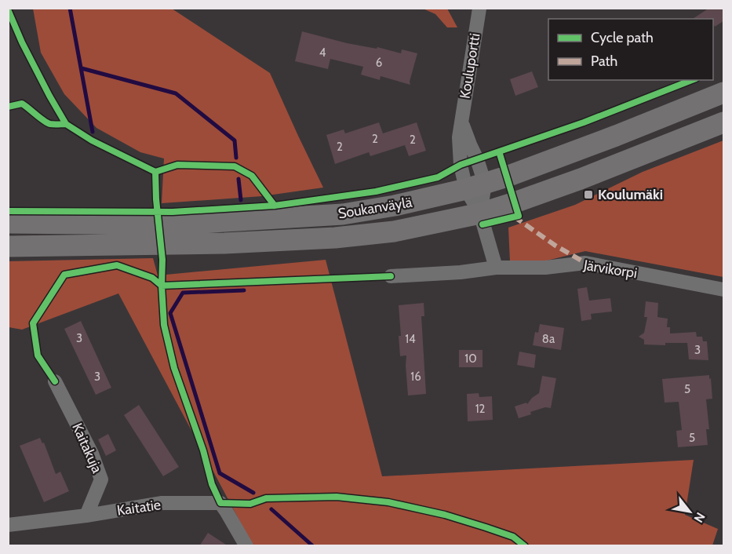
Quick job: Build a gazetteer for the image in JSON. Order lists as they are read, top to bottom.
{
  "streets": {
    "main road": ["Soukanväylä"],
    "street": [
      "Kouluportti",
      "Järvikorpi",
      "Kaitakuja",
      "Kaitatie"
    ]
  },
  "crossings": [
    ["Kouluportti", "Soukanväylä"],
    ["Kaitakuja", "Kaitatie"]
  ],
  "places": {
    "transit": ["Koulumäki"]
  },
  "house_numbers": [
    "4",
    "6",
    "2",
    "2",
    "2",
    "3",
    "14",
    "8a",
    "3",
    "10",
    "3",
    "16",
    "5",
    "12",
    "5"
  ],
  "legend": ["Cycle path", "Path"],
  "north": "bottom right"
}
